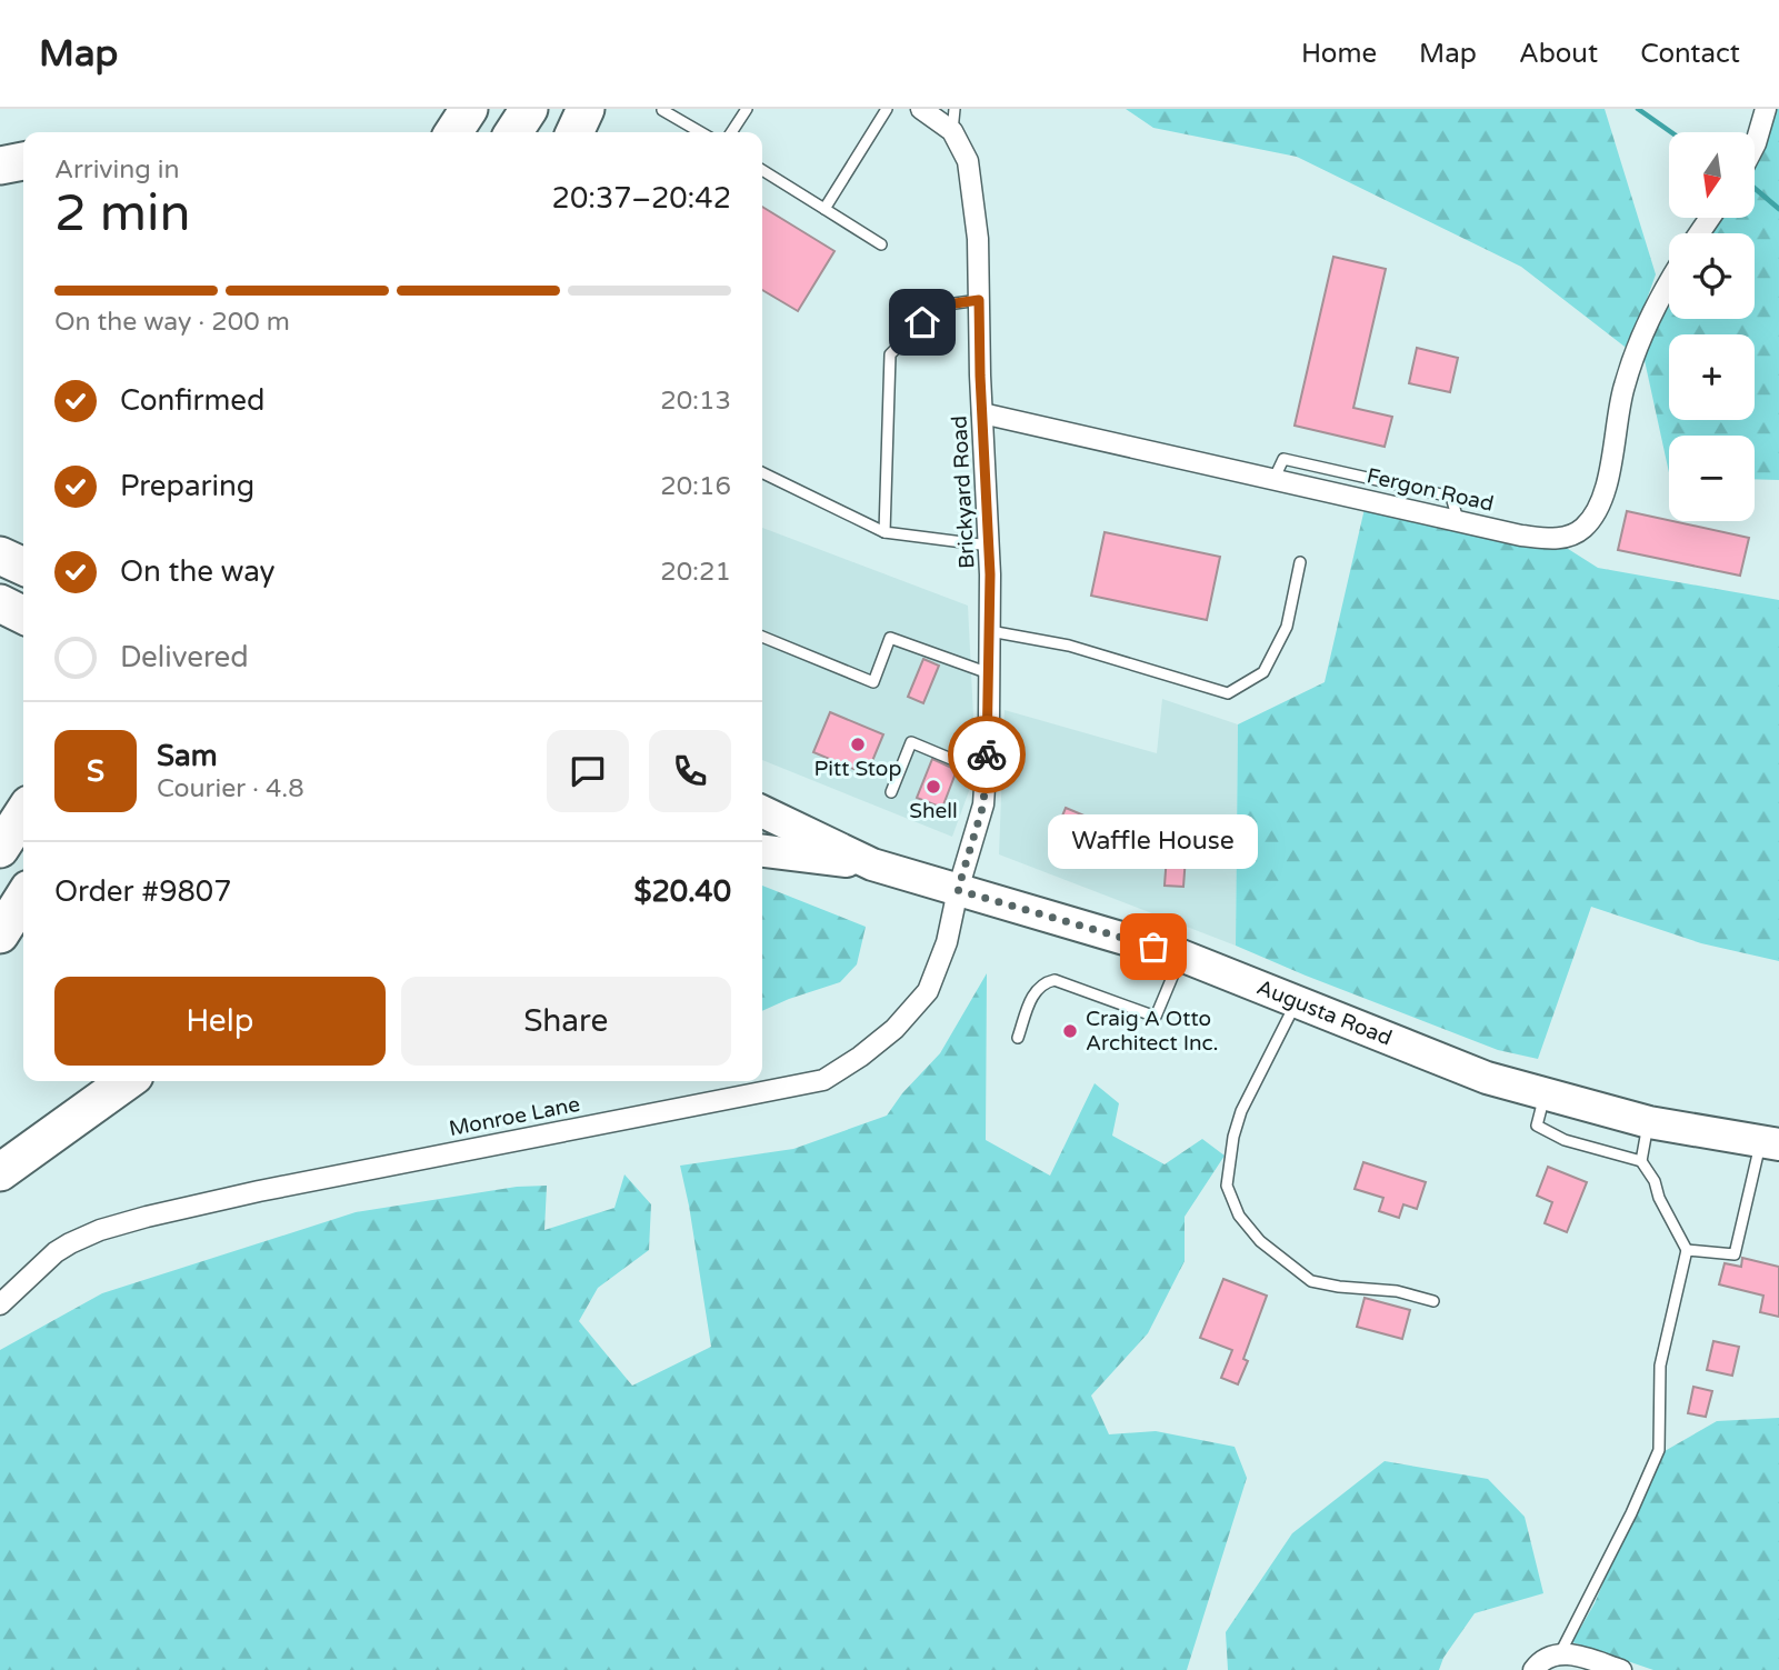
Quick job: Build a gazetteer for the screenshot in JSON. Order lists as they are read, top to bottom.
{
  "streets": {
    "main road": ["Augusta Road"],
    "street": ["Fergon Road", "Brickyard Road", "Monroe Lane"]
  },
  "crossings": [
    ["Fergon Road", "Brickyard Road"],
    ["Brickyard Road", "Augusta Road"],
    ["Brickyard Road", "Monroe Lane"],
    ["Augusta Road", "Monroe Lane"]
  ],
  "places": [
    "Pitt Stop",
    "Shell",
    "Waffle House",
    "Craig A Otto Architect Inc."
  ],
  "north": "bottom",
  "page": {
    "header": "Map",
    "nav": [
      "Home",
      "Map",
      "About",
      "Contact"
    ],
    "map_buttons": ["+", "−"],
    "heading": ["2 min", "Arriving in", "20:37–20:42"],
    "panel": [
      "Sam",
      "Courier · 4.8",
      "Order #9807",
      "$20.40"
    ],
    "bar": "On the way · 200 m",
    "list": [
      ["Confirmed", "20:13"],
      ["Preparing", "20:16"],
      ["On the way", "20:21"],
      "Delivered"
    ],
    "round": "S",
    "bubble": "Waffle House",
    "buttons": ["Help", "Share"]
  }
}
